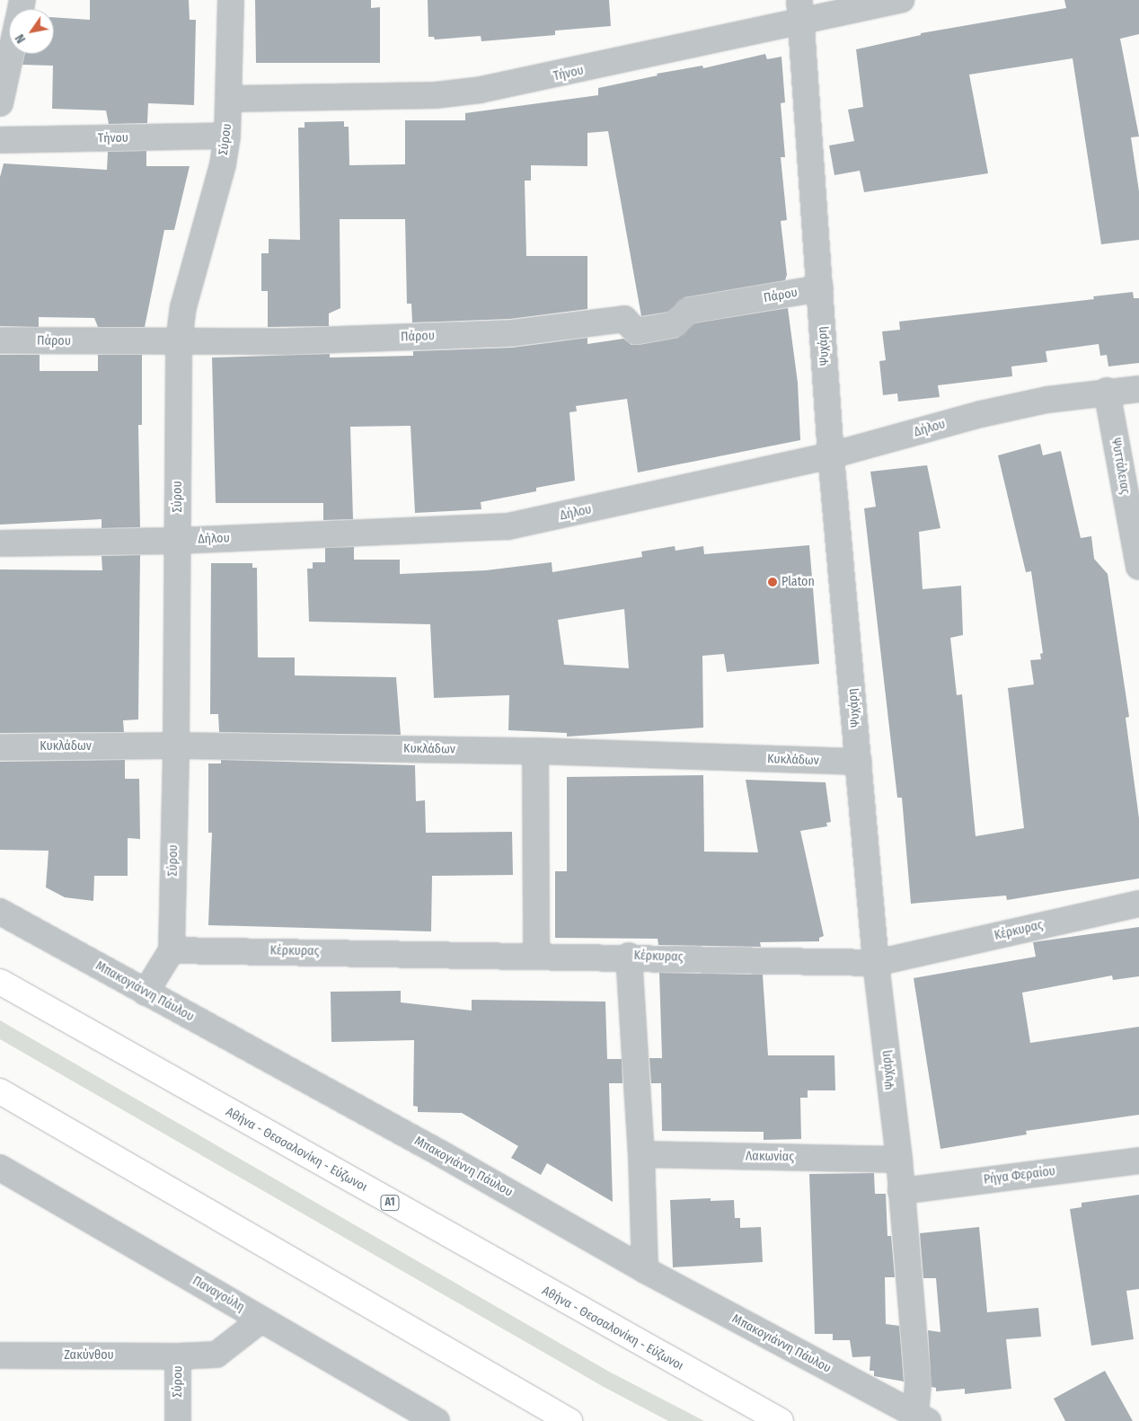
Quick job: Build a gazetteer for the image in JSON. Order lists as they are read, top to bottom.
{
  "streets": {
    "highway": ["Αθήνα - Θεσσαλονίκη - Εύζωνοι", "Α1"],
    "street": [
      "Τήνου",
      "Σύρου",
      "Πάρου",
      "Ψυχάρη",
      "Δήλου",
      "Ψυττάλειας",
      "Κυκλάδων",
      "Κέρκυρας",
      "Μπακογιάννη Πάυλου",
      "Λακωνίας",
      "Ρήγα Φεραίου",
      "Παναγούλη",
      "Ζακύνθου"
    ]
  },
  "crossings": [
    ["Τήνου", "Σύρου"],
    ["Τήνου", "Ψυχάρη"],
    ["Σύρου", "Πάρου"],
    ["Σύρου", "Δήλου"],
    ["Σύρου", "Κυκλάδων"],
    ["Σύρου", "Κέρκυρας"],
    ["Σύρου", "Παναγούλη"],
    ["Σύρου", "Ζακύνθου"],
    ["Πάρου", "Ψυχάρη"],
    ["Ψυχάρη", "Δήλου"],
    ["Ψυχάρη", "Κυκλάδων"],
    ["Ψυχάρη", "Κέρκυρας"],
    ["Ψυχάρη", "Μπακογιάννη Πάυλου"],
    ["Ψυχάρη", "Λακωνίας"],
    ["Ψυχάρη", "Ρήγα Φεραίου"],
    ["Δήλου", "Ψυττάλειας"]
  ],
  "places": ["Platon"],
  "north": "bottom left"
}
